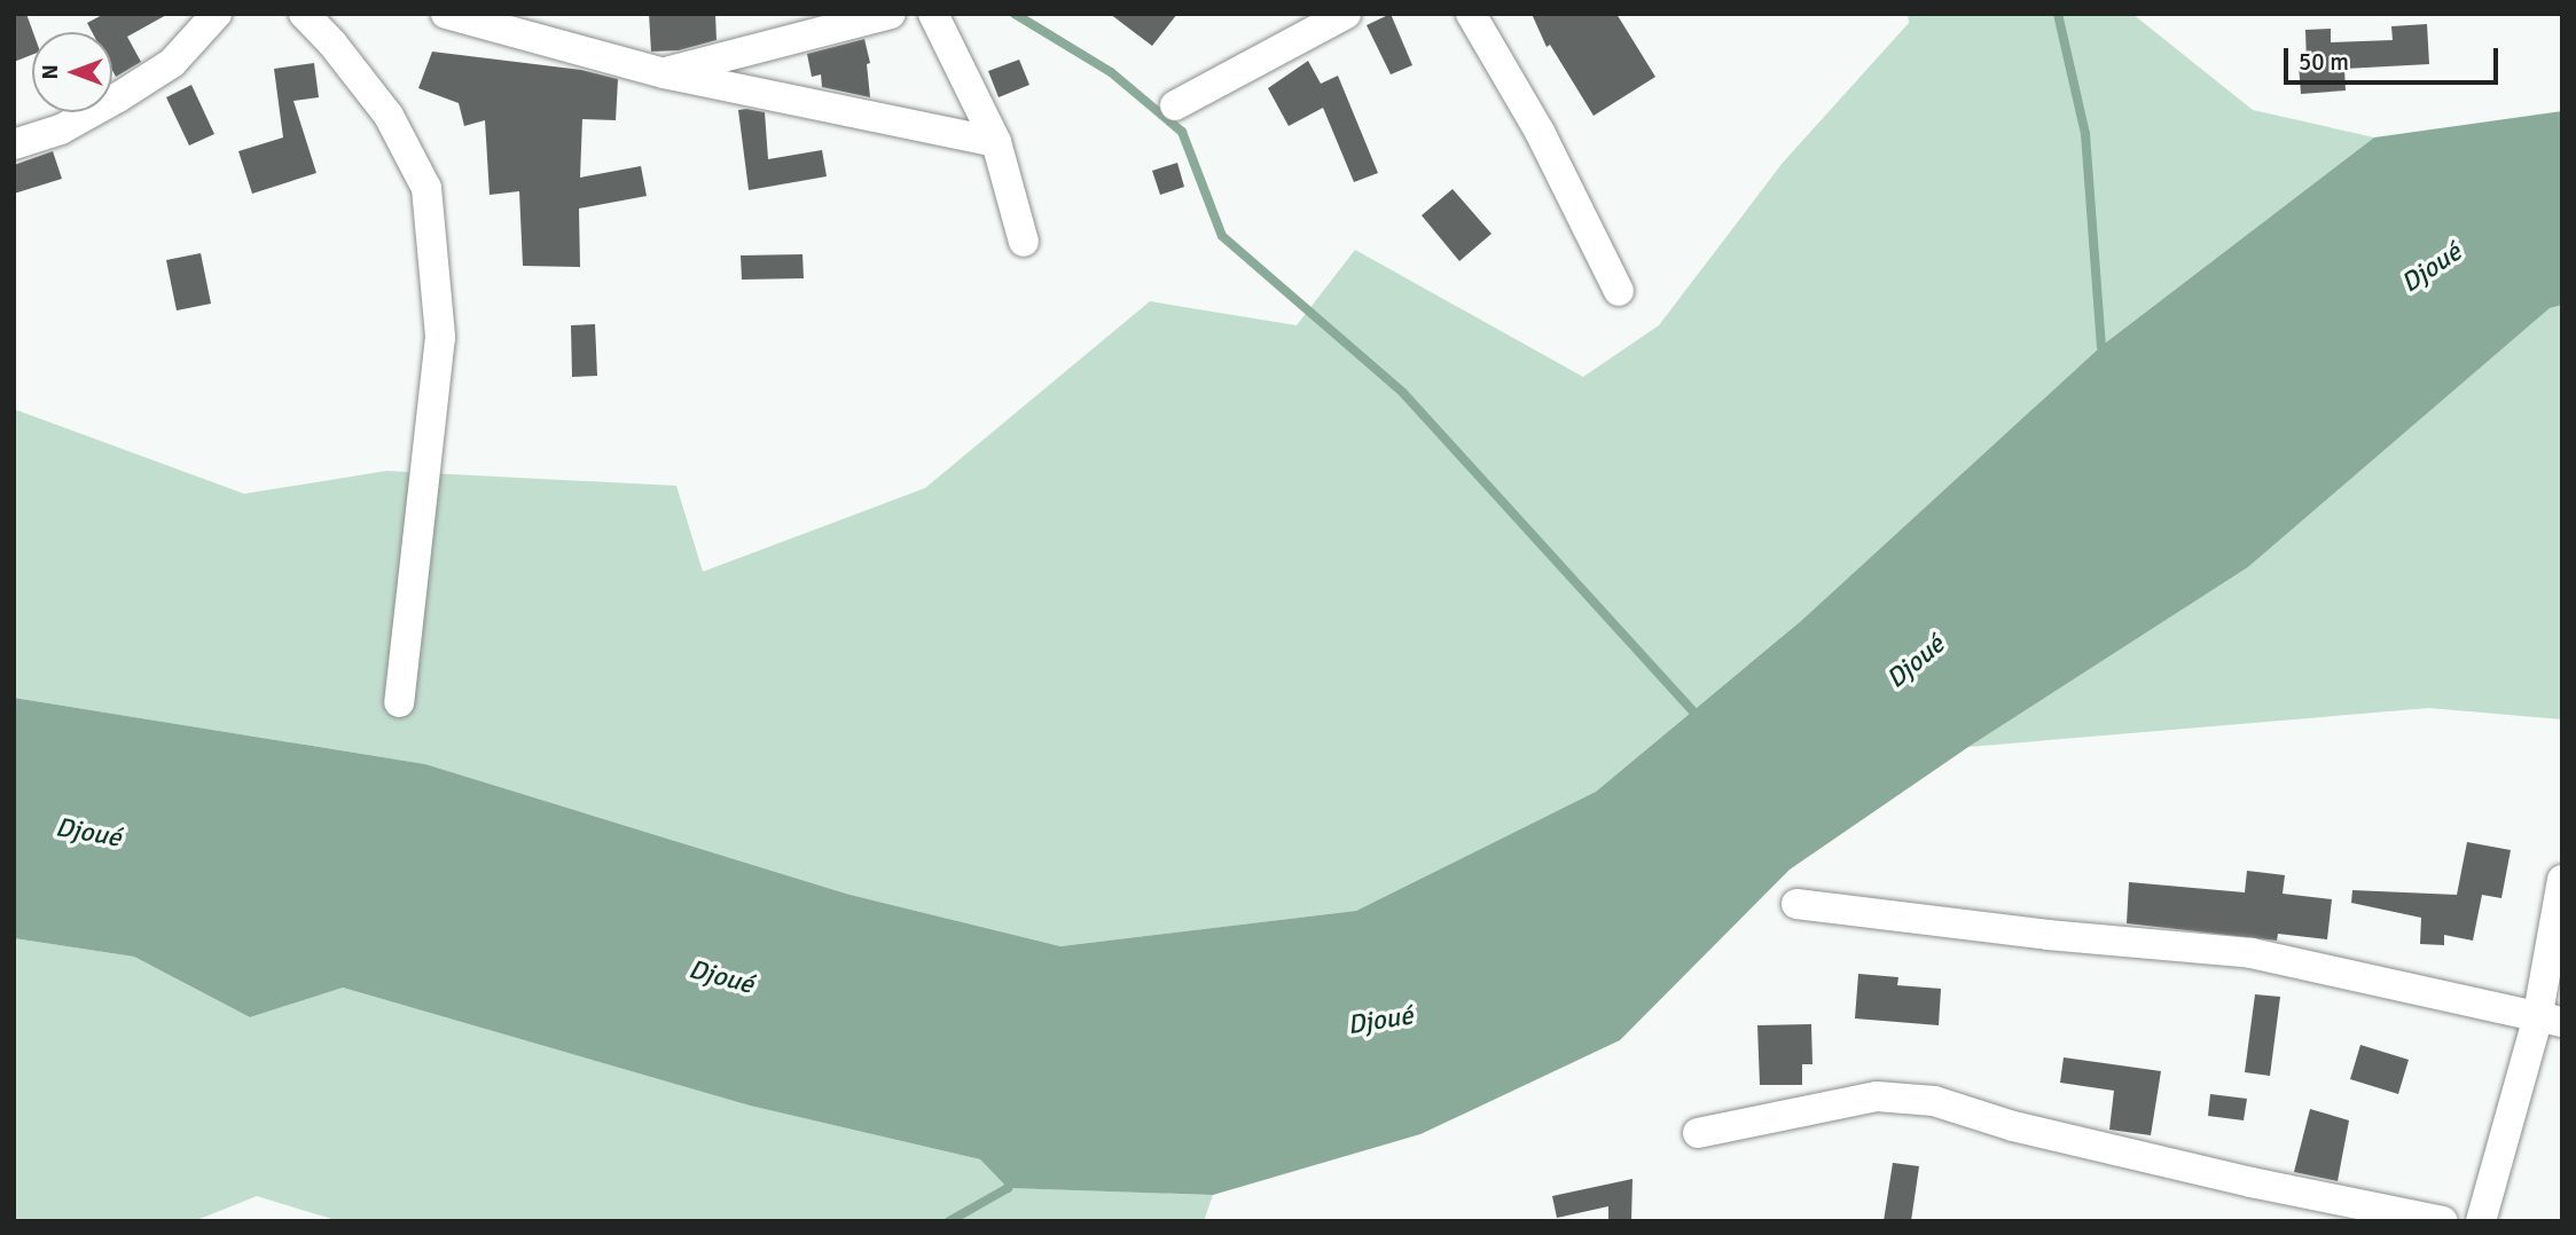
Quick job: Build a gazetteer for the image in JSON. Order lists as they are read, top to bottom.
{
  "water": ["Djoué"],
  "scale_bar": "50 m",
  "north": "left"
}
